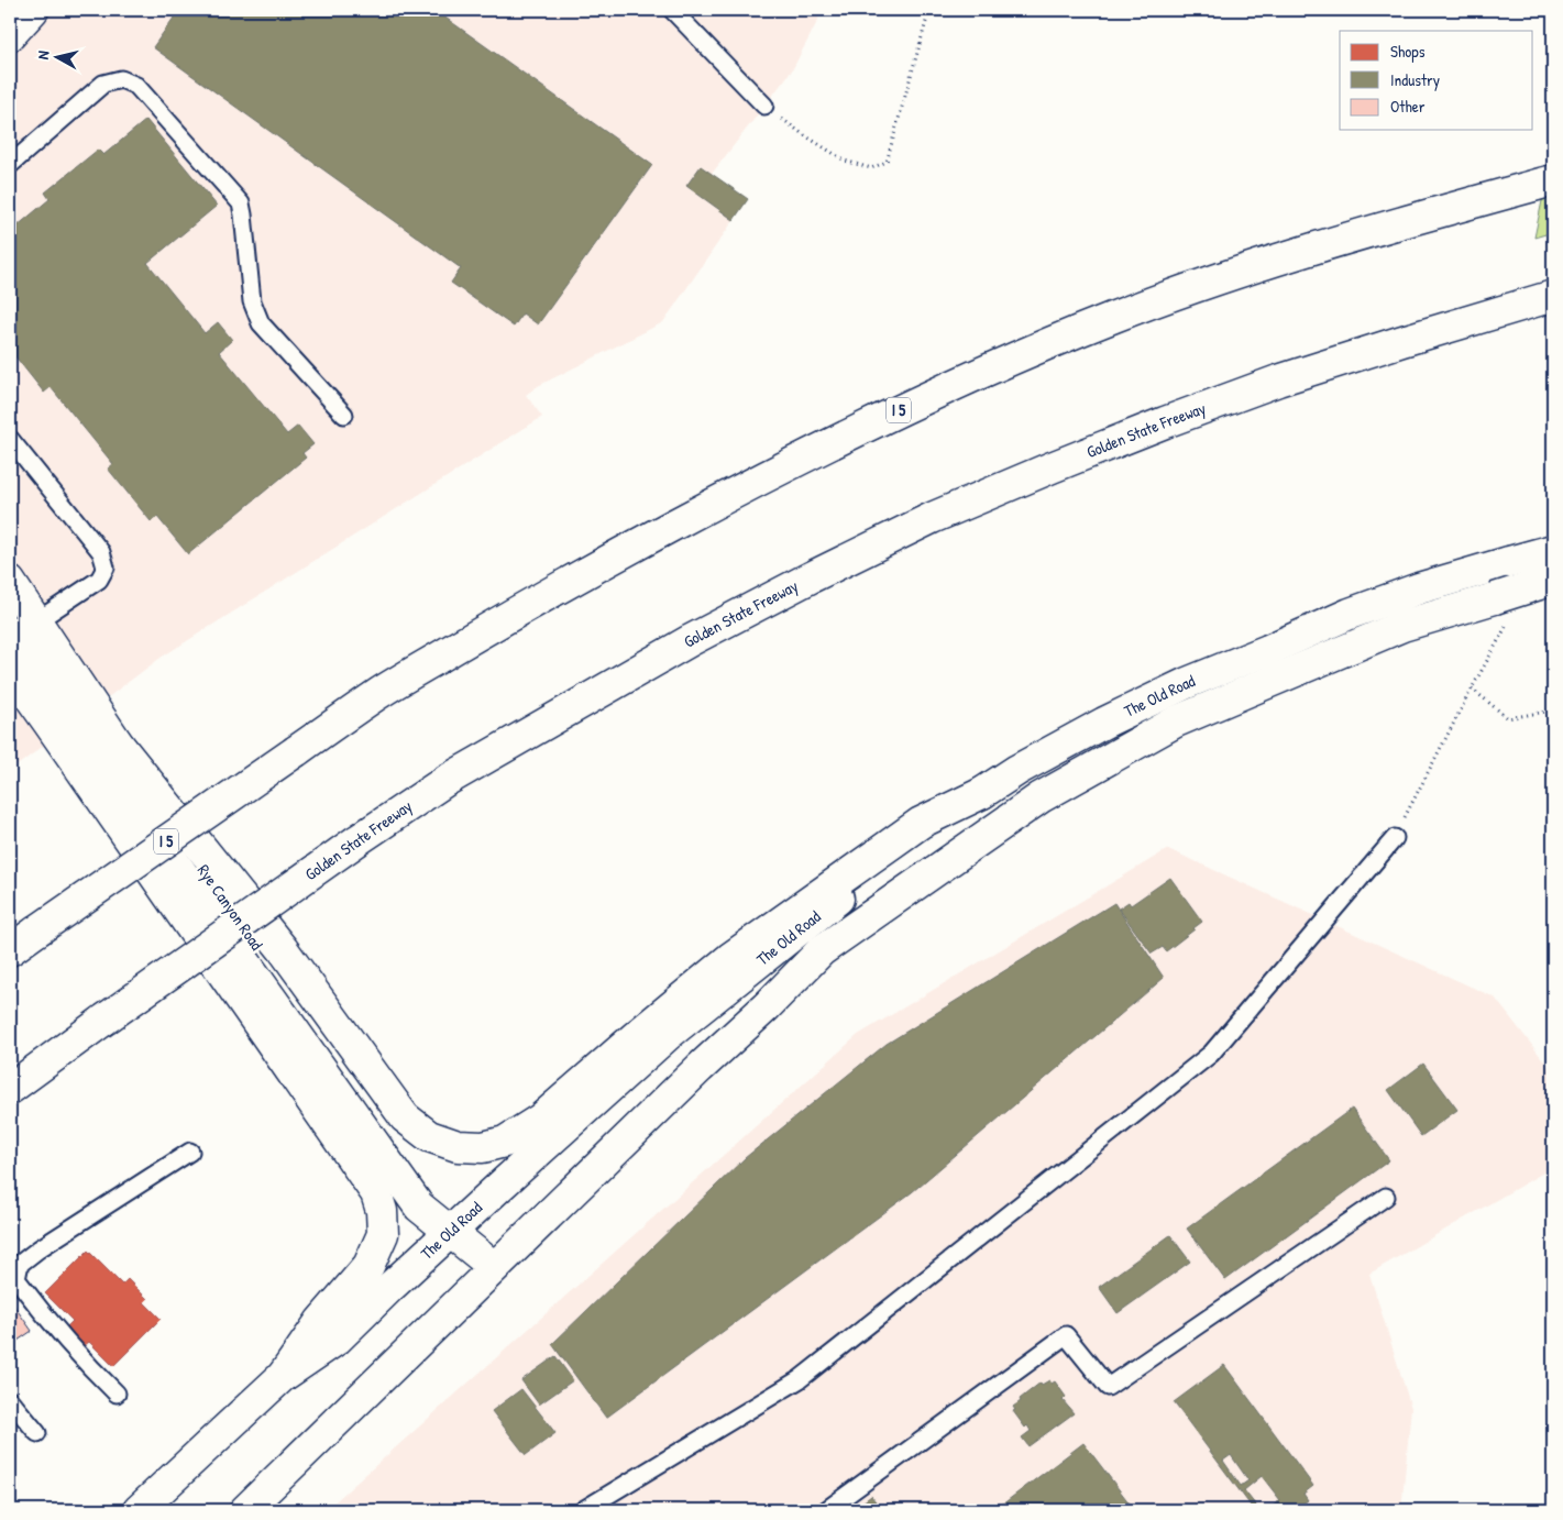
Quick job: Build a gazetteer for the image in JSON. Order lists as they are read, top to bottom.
{
  "streets": {
    "main road": [
      "I 5",
      "Golden State Freeway",
      "The Old Road",
      "Rye Canyon Road"
    ]
  },
  "crossings": [
    ["The Old Road", "Rye Canyon Road"]
  ],
  "legend": ["Shops", "Industry", "Other"],
  "north": "left"
}
